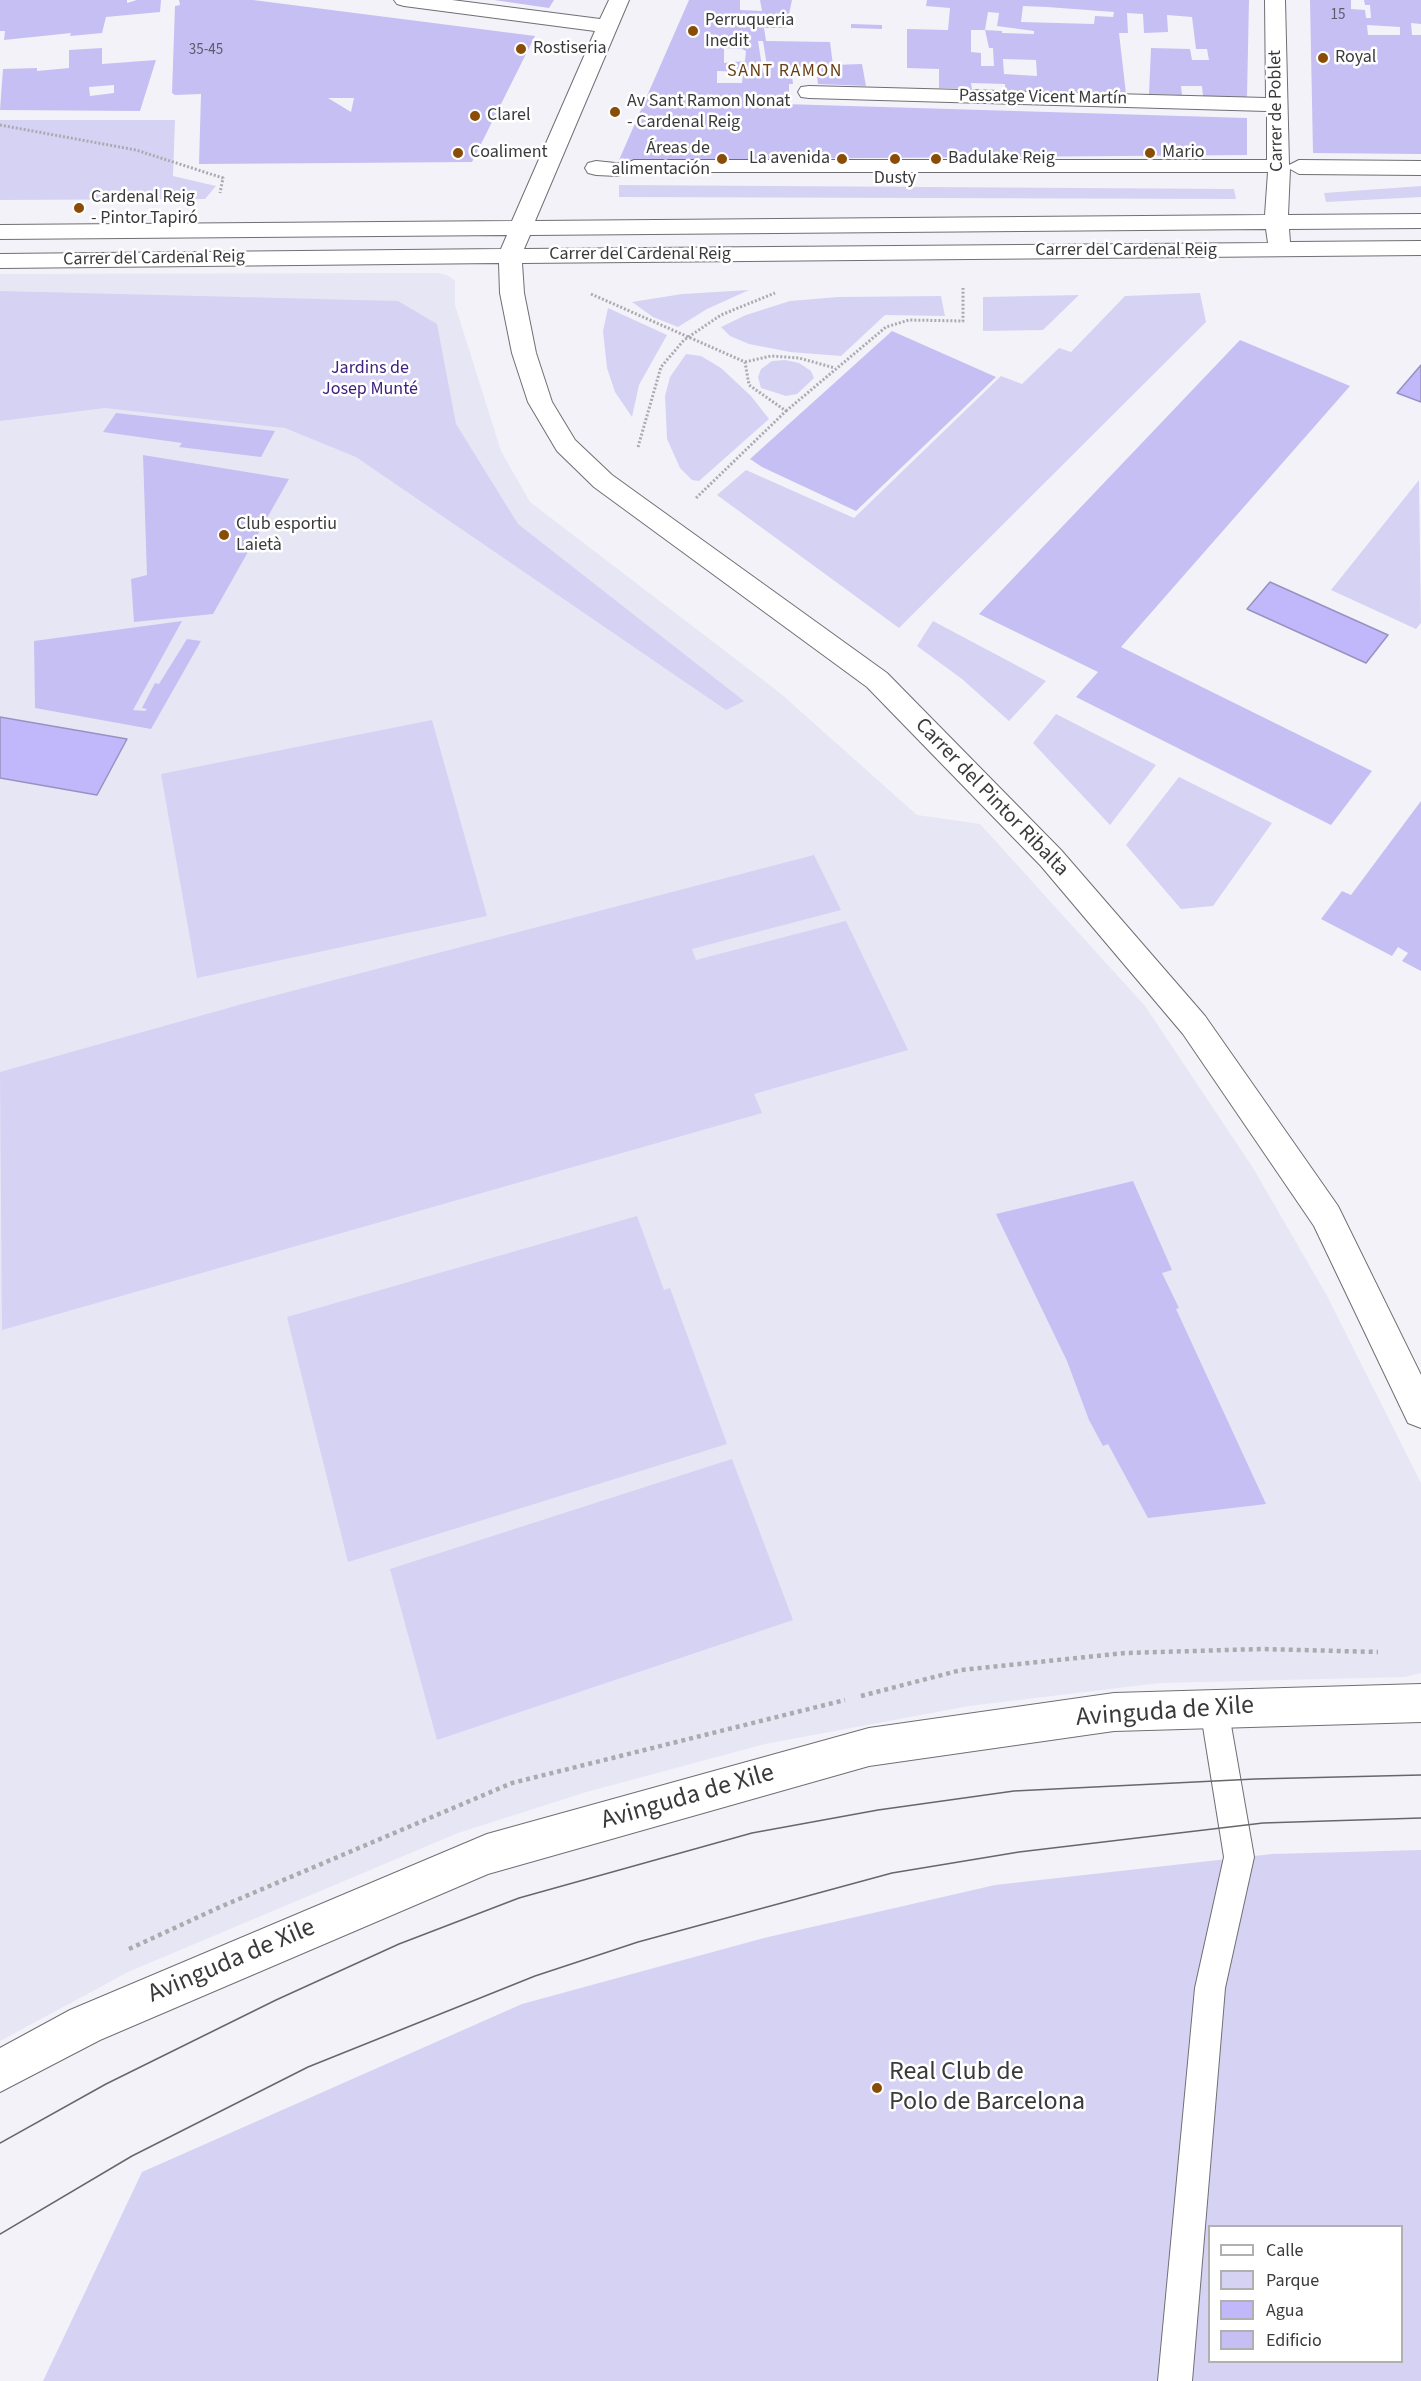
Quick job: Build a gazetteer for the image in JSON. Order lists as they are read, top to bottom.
{
  "streets": {
    "street": [
      "Passatge Vicent Martín",
      "Carrer de Poblet",
      "Carrer del Cardenal Reig",
      "Carrer del Pintor Ribalta",
      "Avinguda de Xile"
    ]
  },
  "crossings": [
    ["Passatge Vicent Martín", "Carrer de Poblet"],
    ["Carrer de Poblet", "Carrer del Cardenal Reig"],
    ["Carrer del Cardenal Reig", "Carrer del Pintor Ribalta"]
  ],
  "districts": ["SANT RAMON"],
  "parks": ["Jardins de Josep Munté"],
  "places": [
    "Perruqueria Inedit",
    "Rostiseria",
    "Royal",
    "Av Sant Ramon Nonat - Cardenal Reig",
    "Clarel",
    "Coaliment",
    "Mario",
    "Áreas de alimentación",
    "La avenida",
    "Dusty",
    "Badulake Reig",
    "Cardenal Reig - Pintor Tapiró",
    "Club esportiu Laietà",
    "Real Club de Polo de Barcelona"
  ],
  "house_numbers": ["15", "35-45"],
  "legend": [
    "Calle",
    "Parque",
    "Agua",
    "Edificio"
  ]
}
